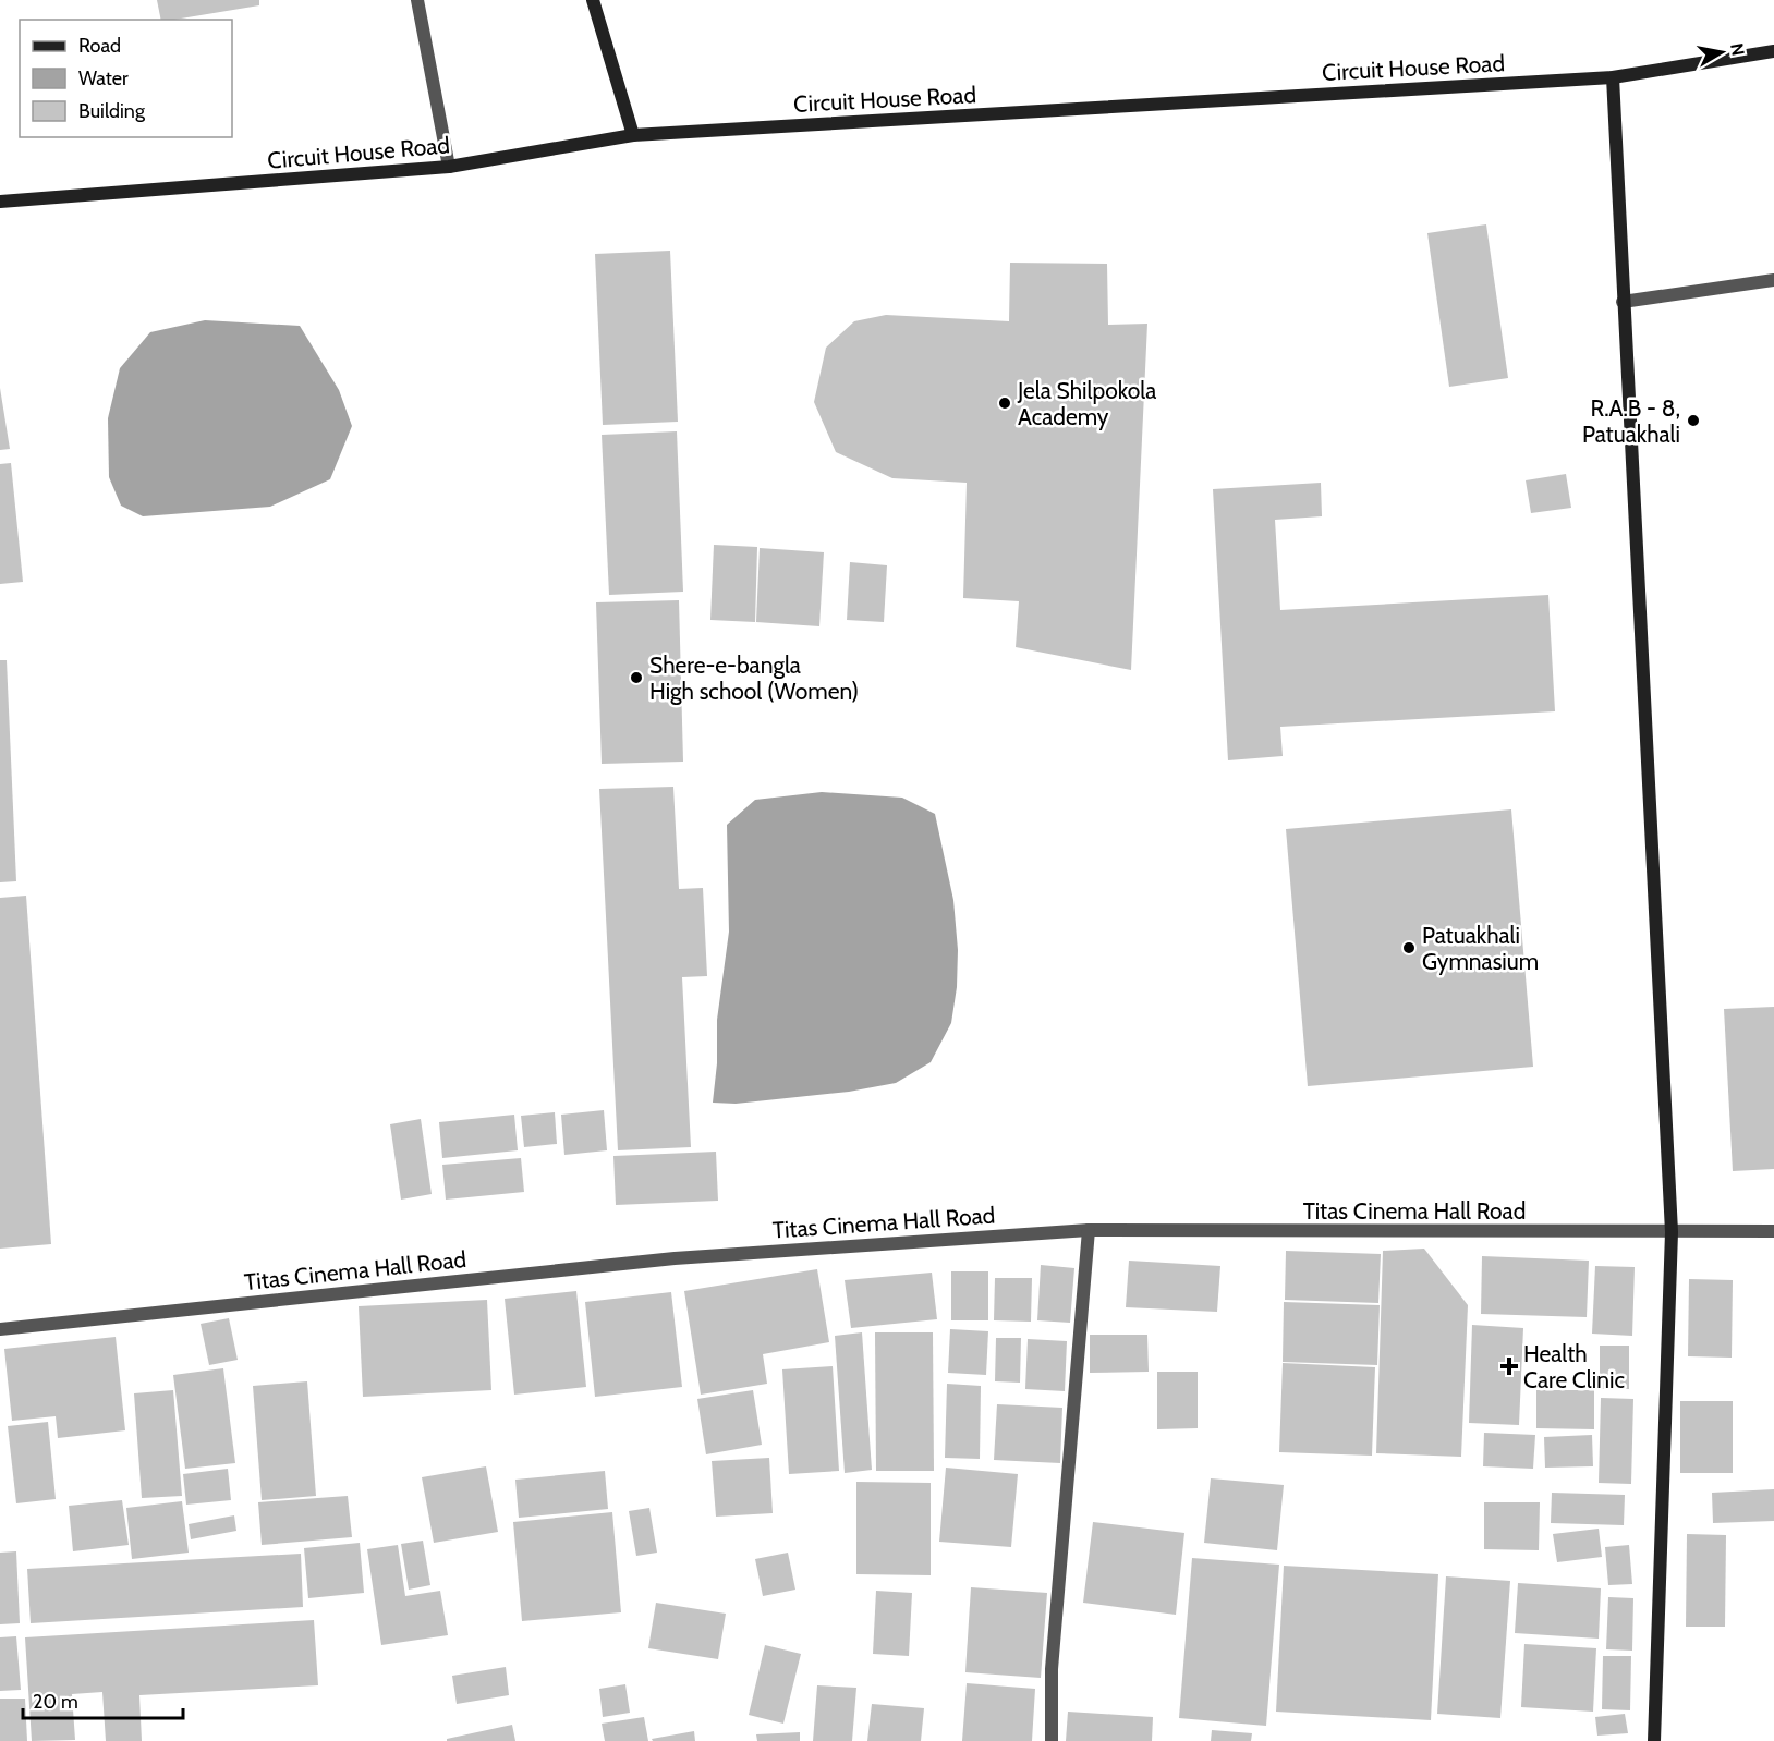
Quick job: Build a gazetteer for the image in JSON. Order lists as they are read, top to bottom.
{
  "streets": {
    "street": ["Circuit House Road", "Titas Cinema Hall Road"]
  },
  "places": {
    "other": [
      "Jela Shilpokola Academy",
      "R.A.B - 8, Patuakhali",
      "Shere-e-bangla High school (Women)",
      "Patuakhali Gymnasium"
    ],
    "health": ["Health Care Clinic"]
  },
  "legend": ["Road", "Water", "Building"],
  "scale_bar": "20 m",
  "north": "right"
}
